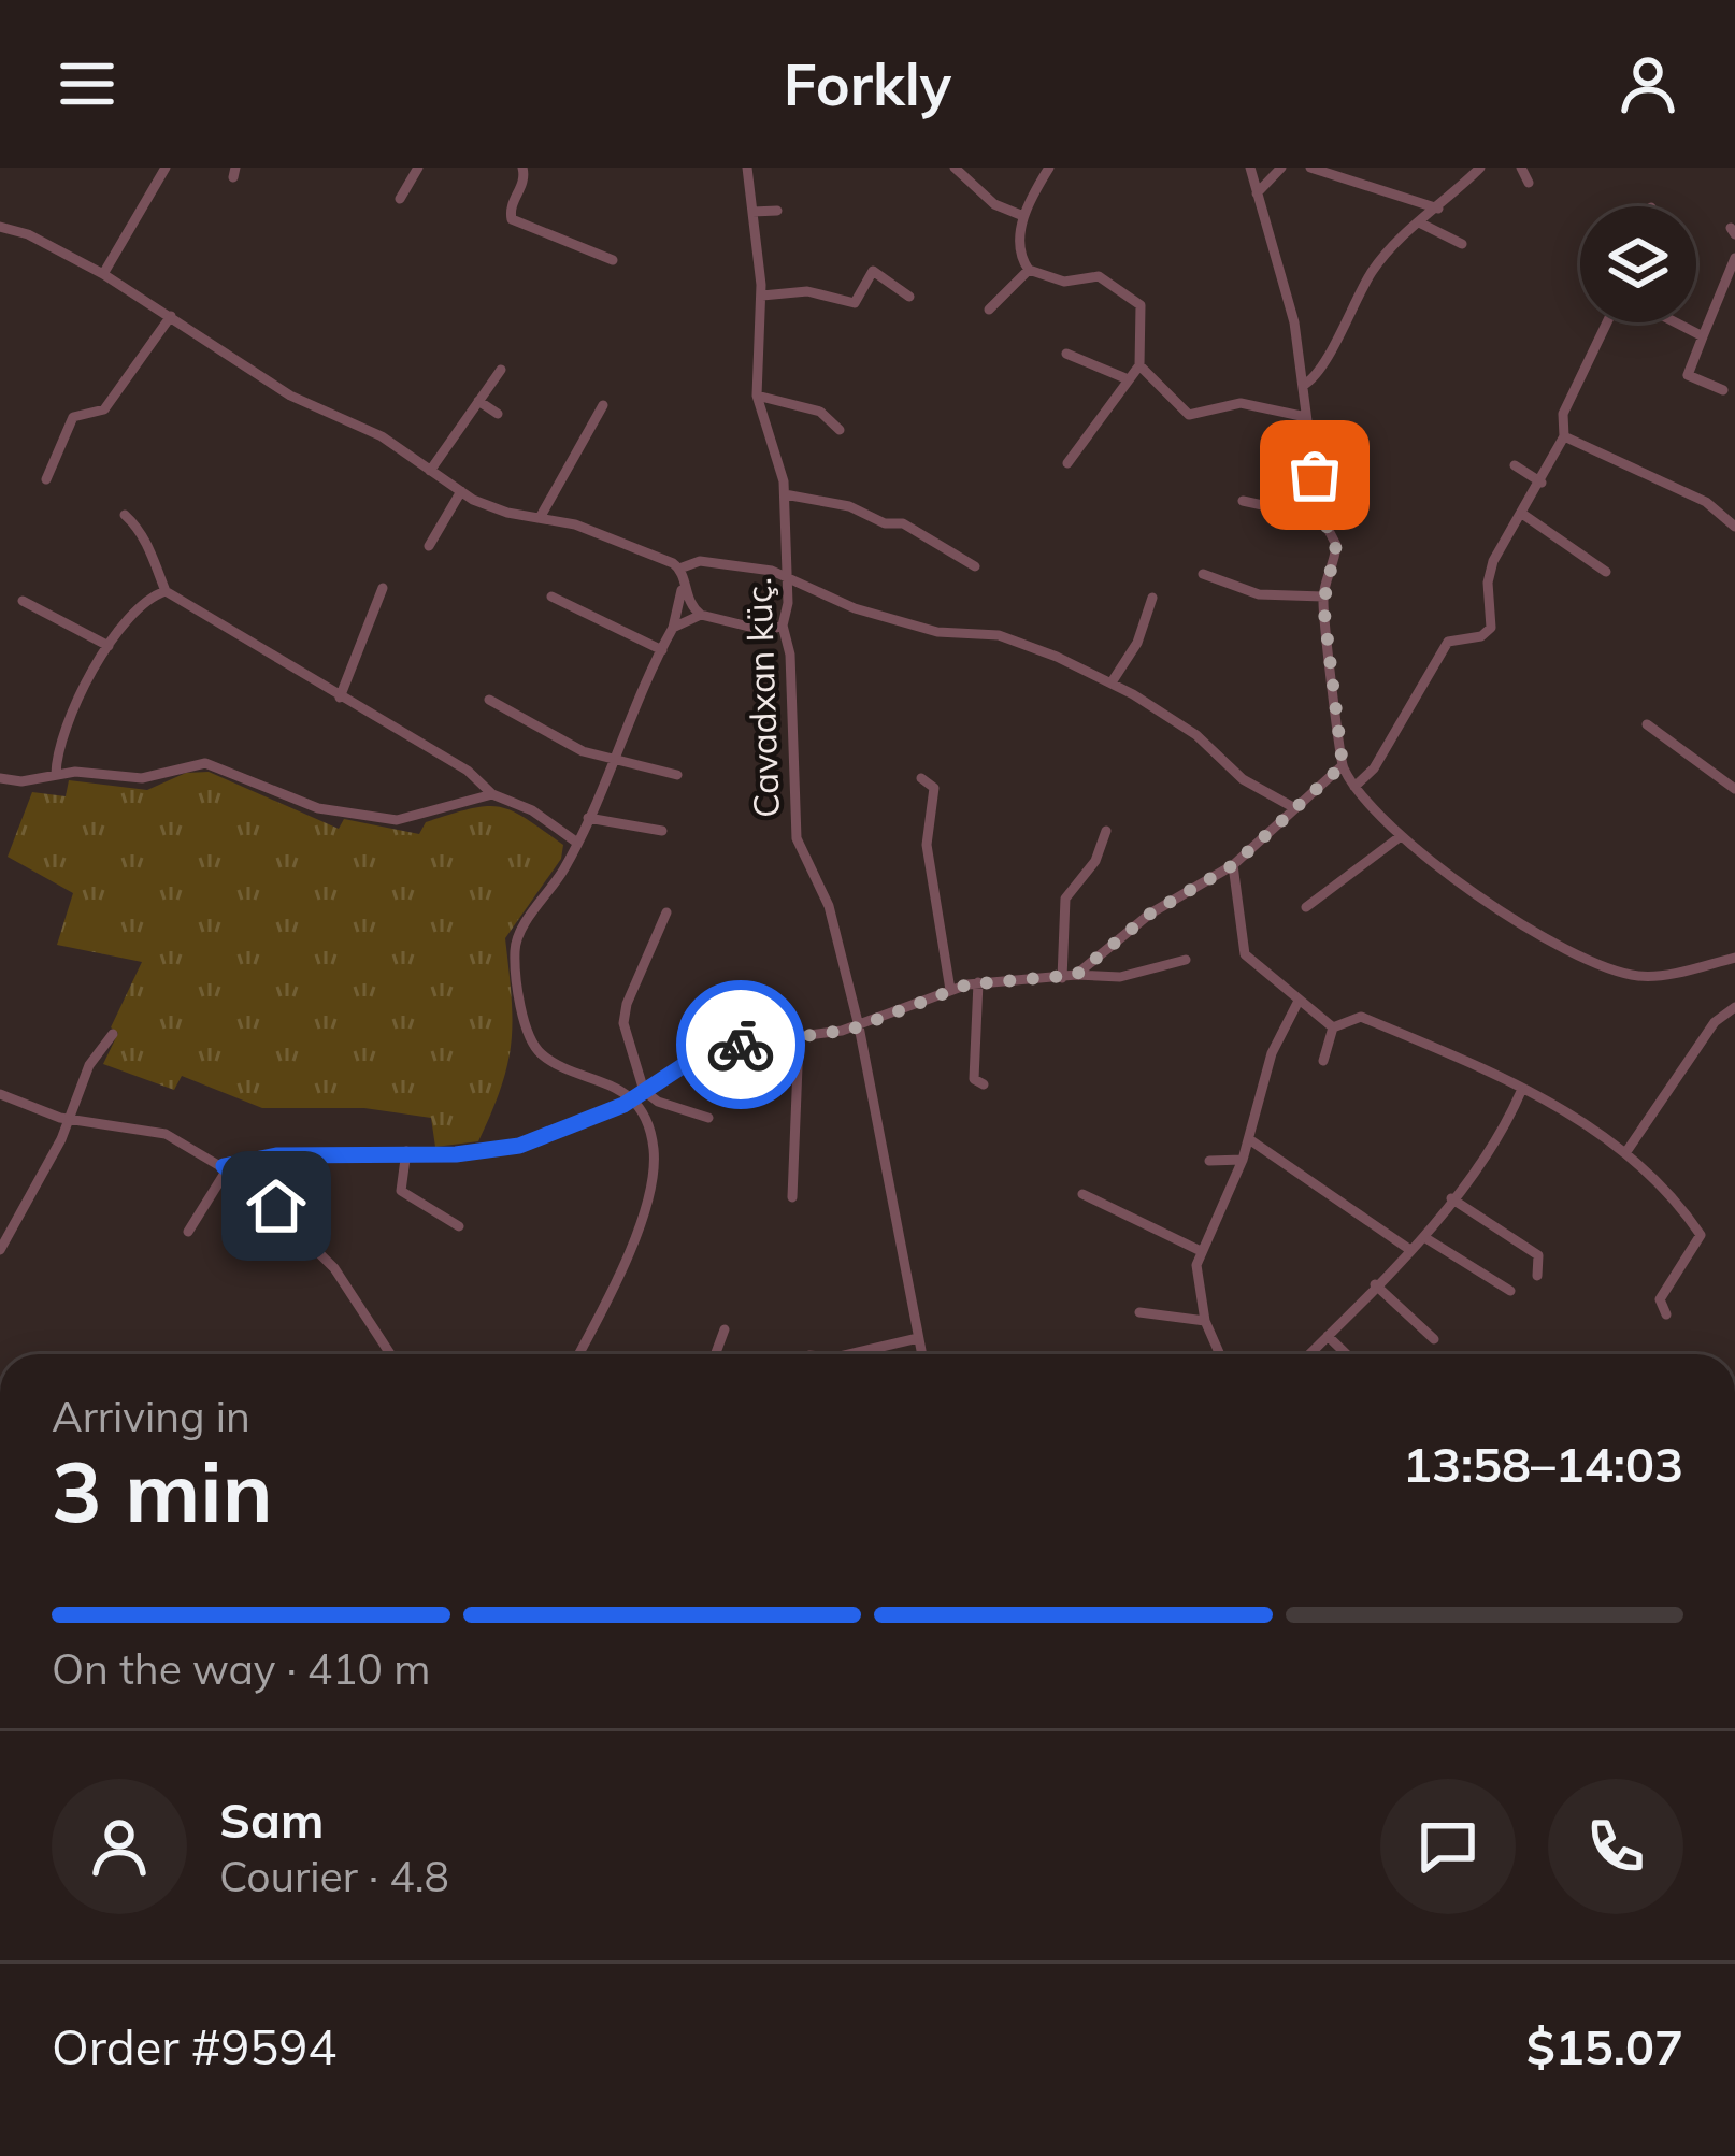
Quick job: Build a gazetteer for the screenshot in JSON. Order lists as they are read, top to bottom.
{
  "streets": {
    "street": ["Cavadxan küç."]
  },
  "page": {
    "header": "Forkly",
    "heading": ["3 min", "Arriving in", "13:58–14:03"],
    "panel": [
      "Sam",
      "Courier · 4.8",
      "Order #9594",
      "$15.07"
    ],
    "bar": "On the way · 410 m"
  }
}
